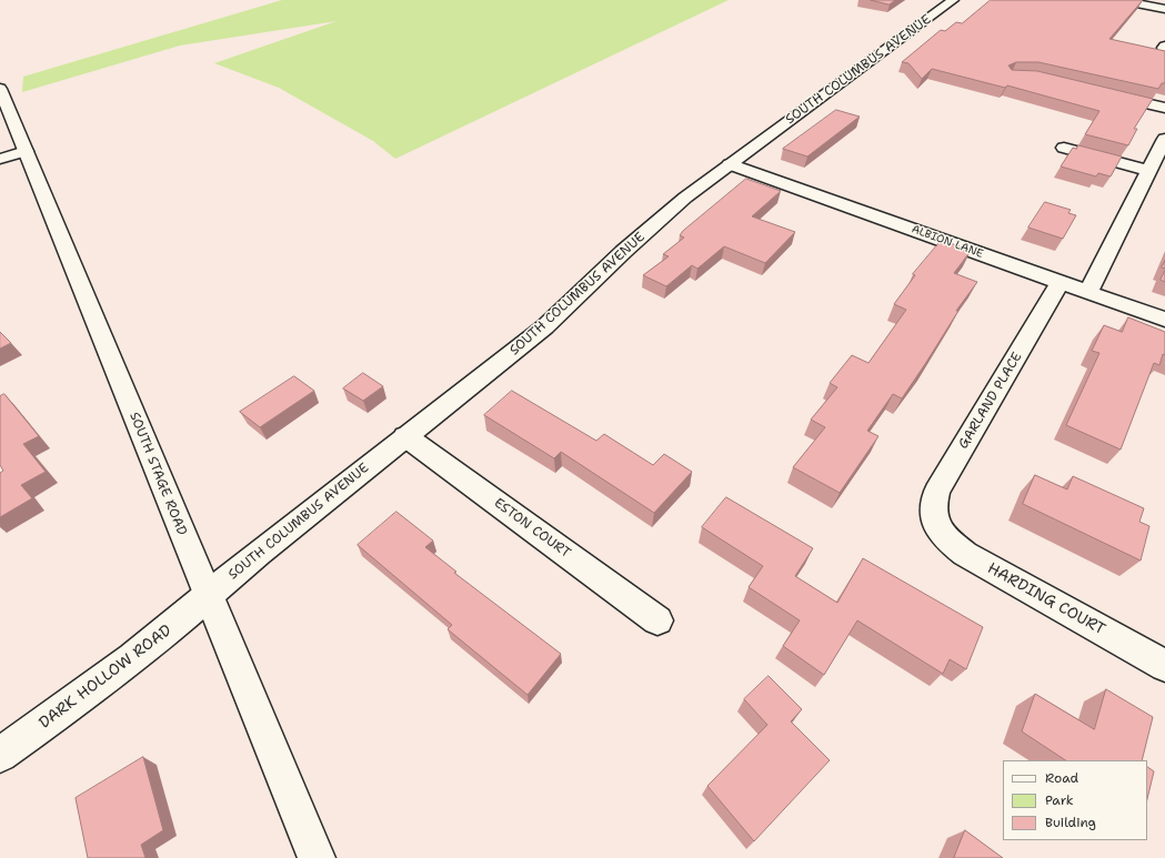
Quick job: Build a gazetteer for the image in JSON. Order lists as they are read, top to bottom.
{
  "streets": {
    "main road": [
      "SOUTH COLUMBUS AVENUE",
      "ALBION LANE",
      "GARLAND PLACE",
      "SOUTH STAGE ROAD",
      "ESTON COURT",
      "HARDING COURT",
      "DARK HOLLOW ROAD"
    ]
  },
  "crossings": [
    ["SOUTH COLUMBUS AVENUE", "ALBION LANE"],
    ["SOUTH COLUMBUS AVENUE", "SOUTH STAGE ROAD"],
    ["SOUTH COLUMBUS AVENUE", "ESTON COURT"],
    ["SOUTH COLUMBUS AVENUE", "DARK HOLLOW ROAD"],
    ["ALBION LANE", "GARLAND PLACE"],
    ["GARLAND PLACE", "HARDING COURT"],
    ["SOUTH STAGE ROAD", "DARK HOLLOW ROAD"]
  ],
  "legend": ["Road", "Park", "Building"]
}
